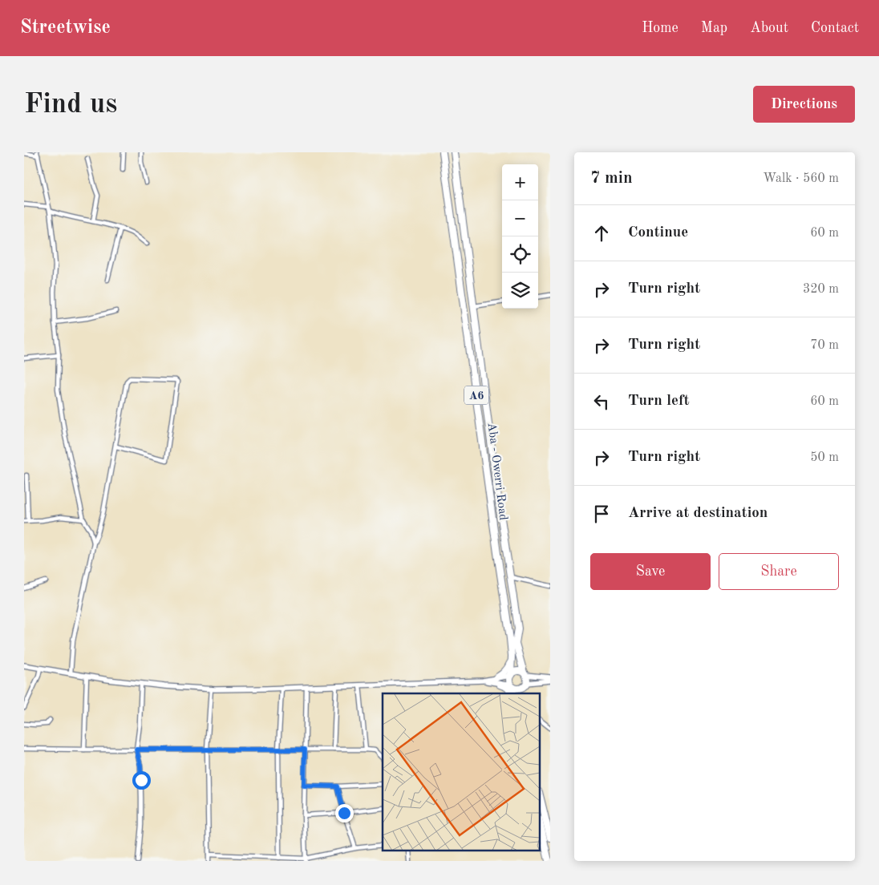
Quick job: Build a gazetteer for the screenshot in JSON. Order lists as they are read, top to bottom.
{
  "streets": {
    "highway": ["A6", "Aba - Owerri Road"]
  },
  "page": {
    "header": "Streetwise",
    "nav": [
      "Home",
      "Map",
      "About",
      "Contact"
    ],
    "buttons": [
      "Directions",
      ["Save", "Share"]
    ],
    "title": "Find us",
    "heading": ["7 min", "Walk · 560 m"],
    "map_buttons": ["+", "−"],
    "list": [
      ["Continue", "60 m"],
      ["Turn right", "320 m"],
      ["Turn right", "70 m"],
      ["Turn left", "60 m"],
      ["Turn right", "50 m"],
      "Arrive at destination"
    ]
  }
}
